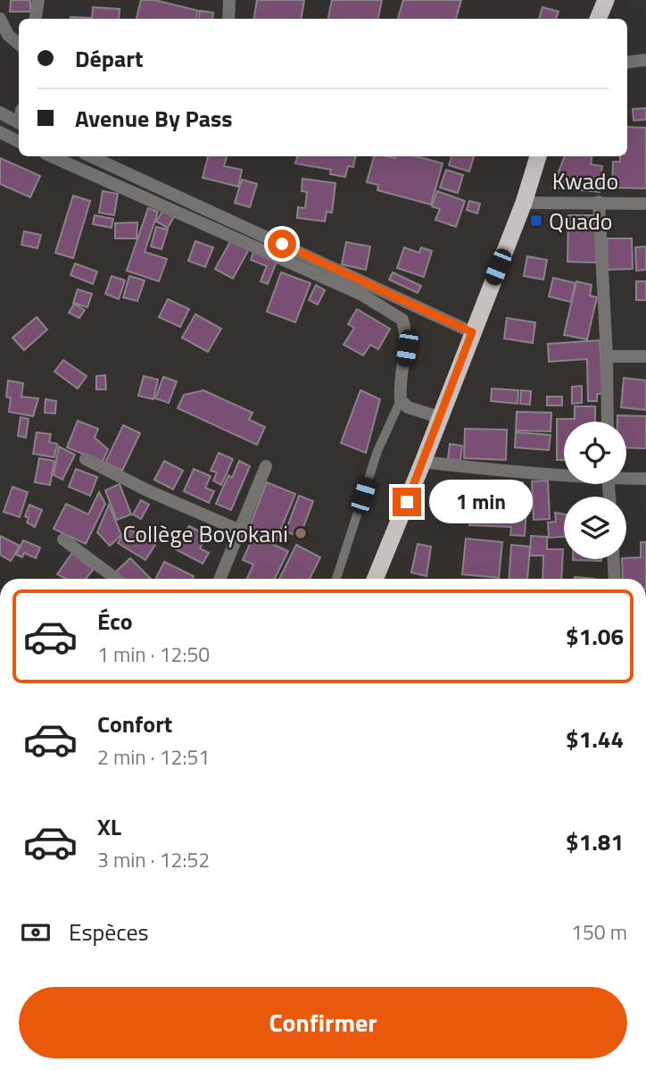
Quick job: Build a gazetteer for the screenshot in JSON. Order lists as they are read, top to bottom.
{
  "streets": {
    "street": ["Kwado"]
  },
  "places": {
    "transit": ["Quado"],
    "other": ["Collège Boyokani"]
  },
  "page": {
    "banner": ["Départ", "Avenue By Pass"],
    "bubble": "1 min",
    "list": [
      {
        "name": "Éco",
        "note": "1 min · 12:50",
        "value": "$1.06"
      },
      {
        "name": "Confort",
        "note": "2 min · 12:51",
        "value": "$1.44"
      },
      {
        "name": "XL",
        "note": "3 min · 12:52",
        "value": "$1.81"
      }
    ],
    "pay": ["Espèces", "150 m"],
    "buttons": "Confirmer"
  }
}
